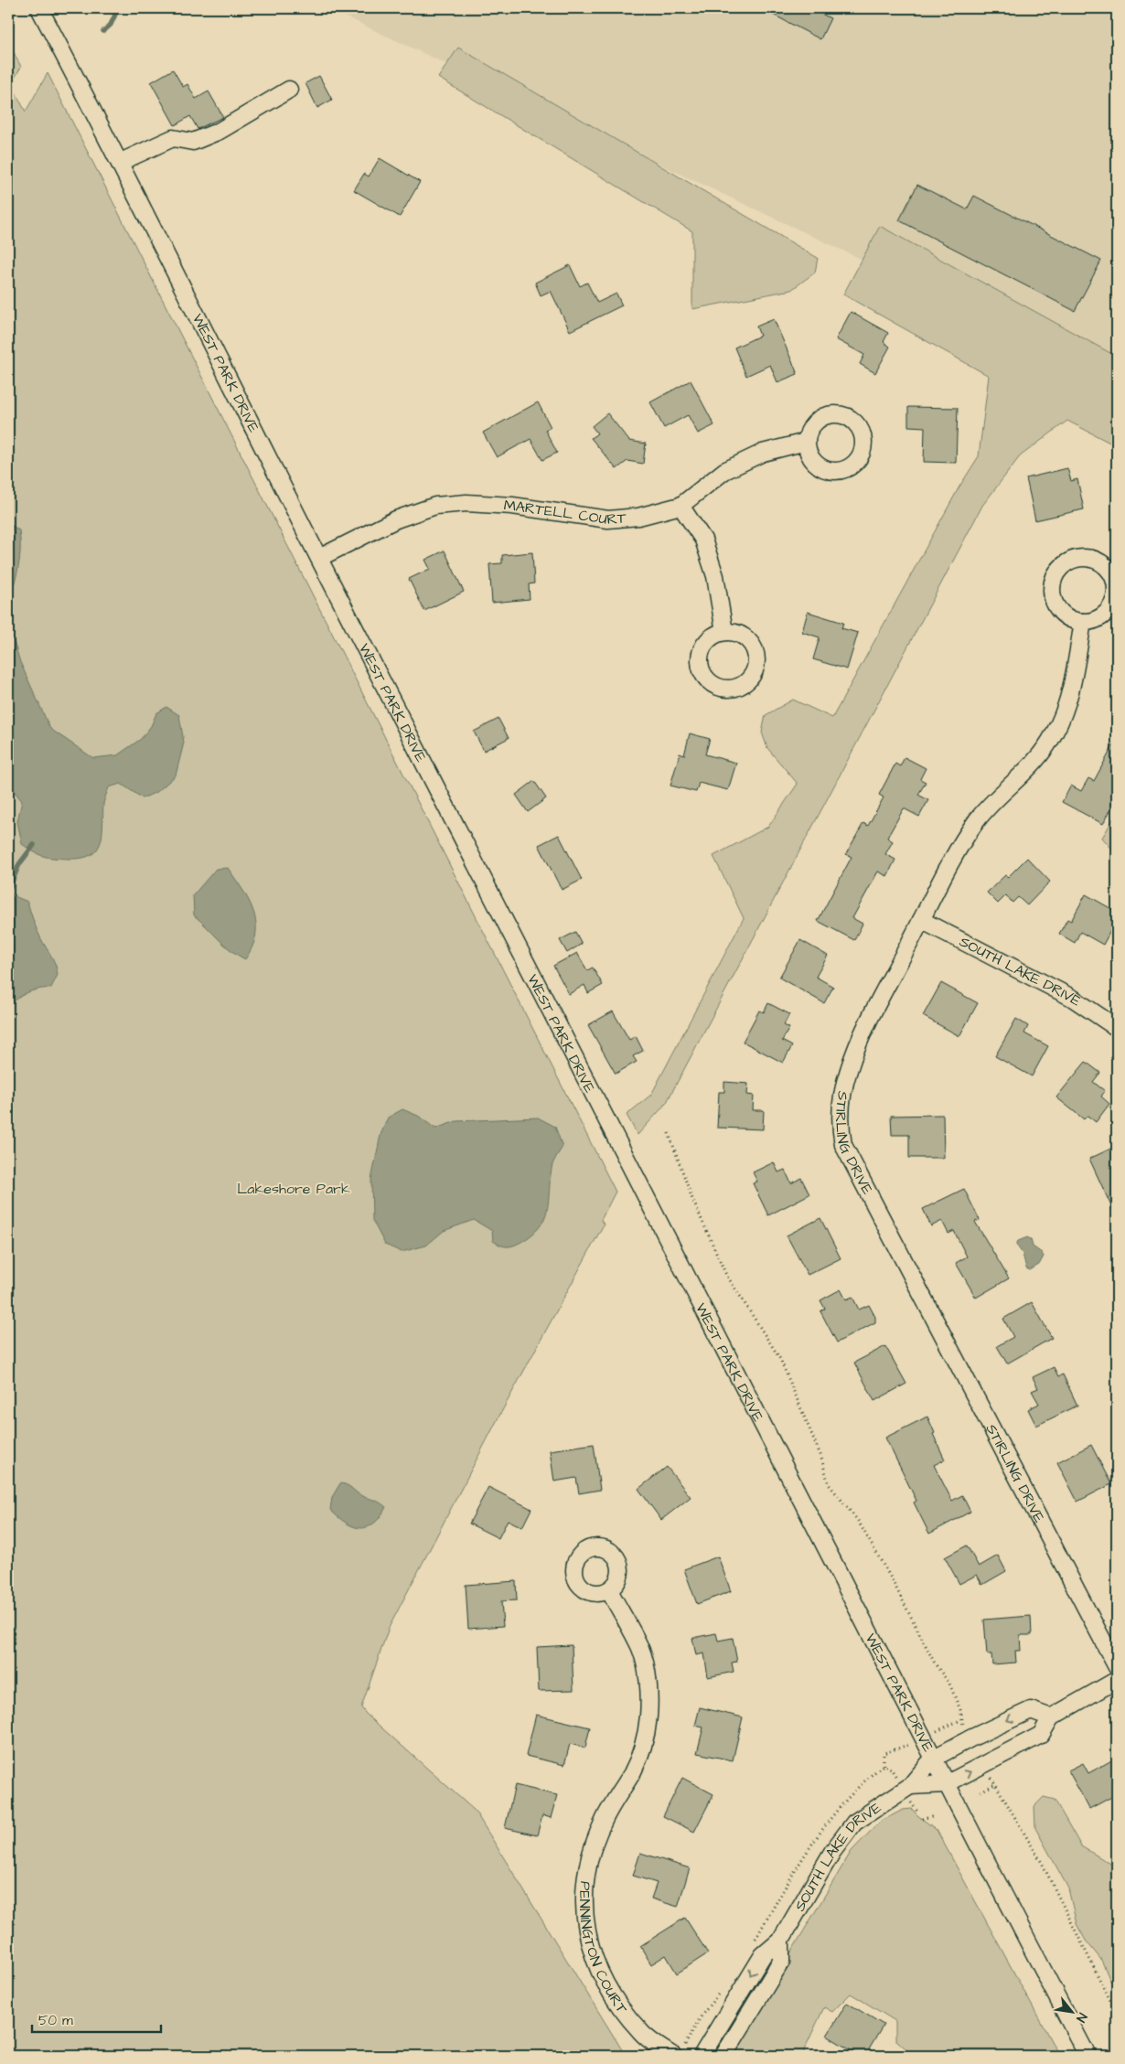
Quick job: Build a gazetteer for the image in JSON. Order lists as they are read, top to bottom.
{
  "streets": {
    "street": [
      "WEST PARK DRIVE",
      "MARTELL COURT",
      "SOUTH LAKE DRIVE",
      "STIRLING DRIVE",
      "PENNINGTON COURT"
    ]
  },
  "crossings": [
    ["WEST PARK DRIVE", "MARTELL COURT"],
    ["WEST PARK DRIVE", "SOUTH LAKE DRIVE"],
    ["SOUTH LAKE DRIVE", "STIRLING DRIVE"]
  ],
  "parks": ["Lakeshore Park"],
  "scale_bar": "50 m",
  "north": "bottom right"
}
